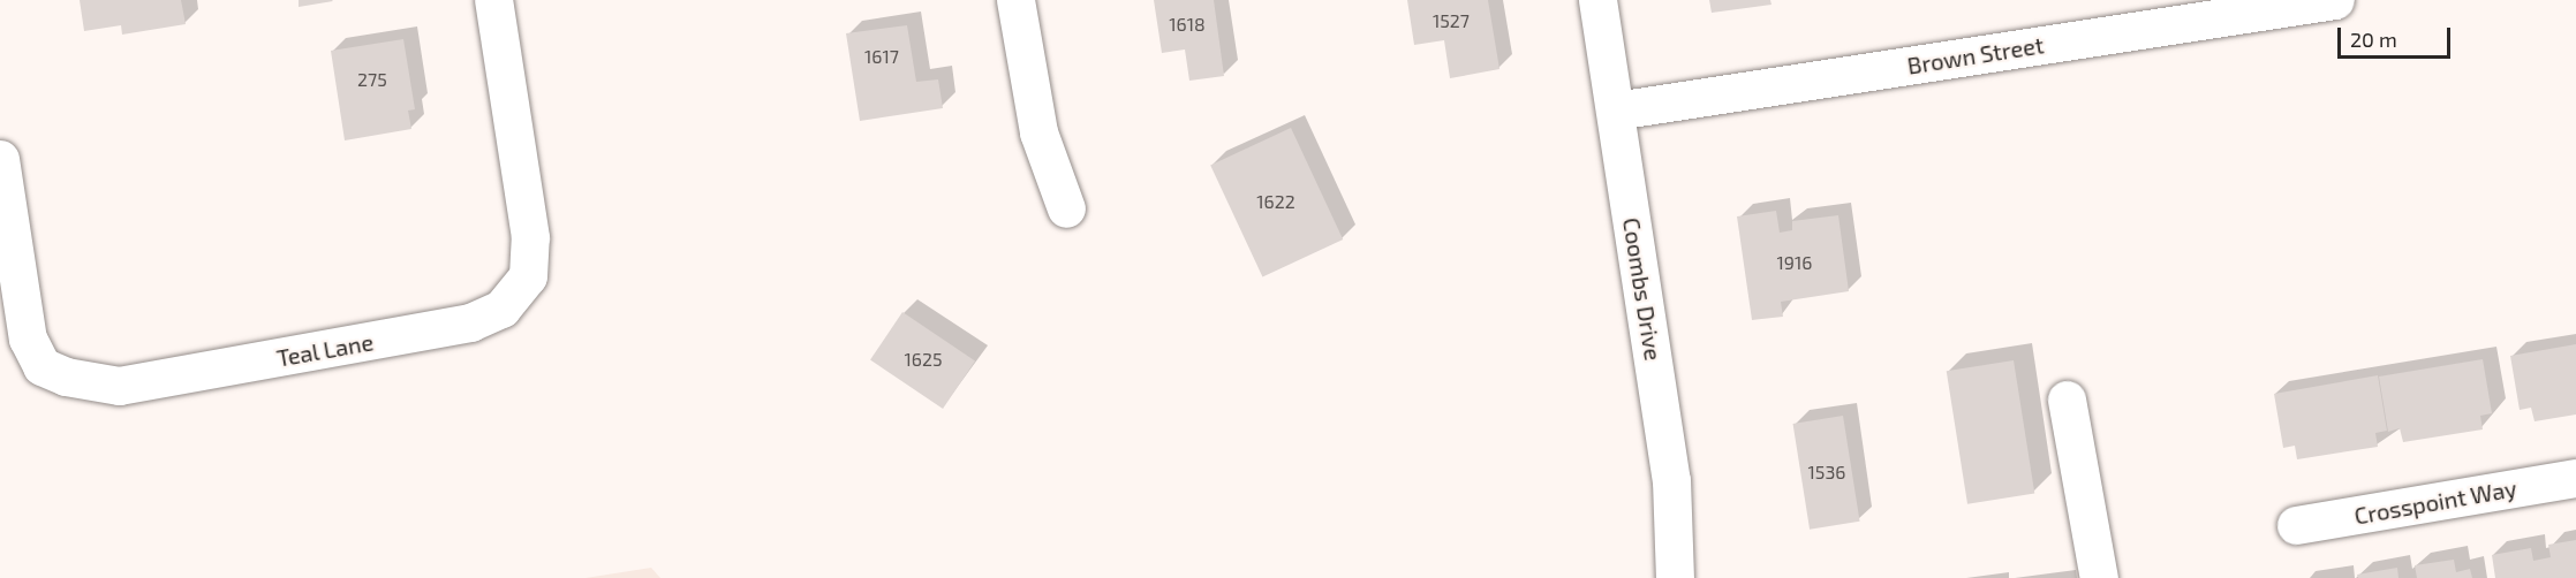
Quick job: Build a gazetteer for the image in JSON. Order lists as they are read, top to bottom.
{
  "streets": {
    "street": [
      "Brown Street",
      "Coombs Drive",
      "Teal Lane",
      "Crosspoint Way"
    ]
  },
  "crossings": [
    ["Brown Street", "Coombs Drive"]
  ],
  "house_numbers": [
    "1527",
    "1618",
    "1617",
    "275",
    "1622",
    "1916",
    "1625",
    "1536"
  ],
  "scale_bar": "20 m"
}
